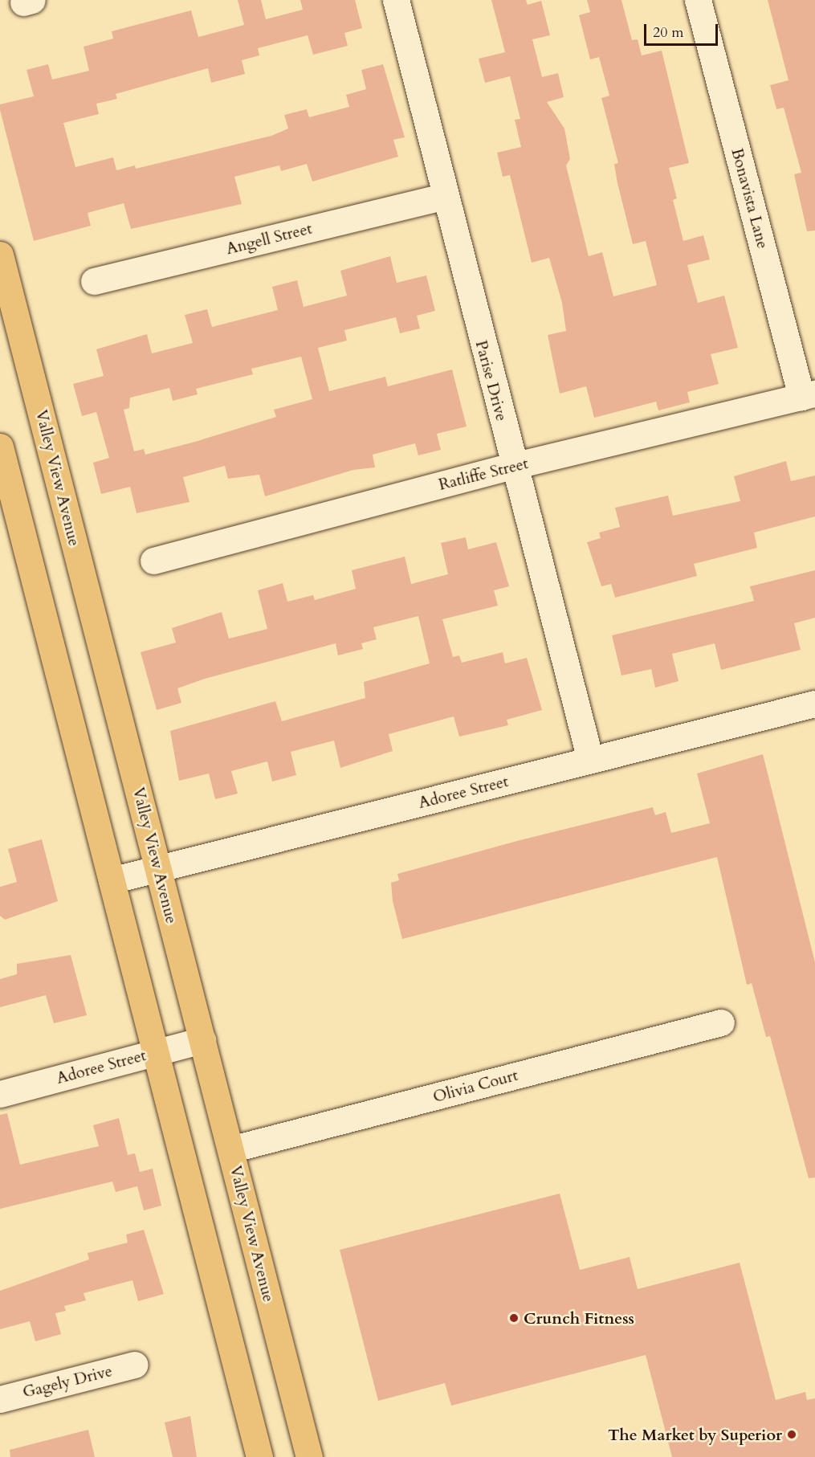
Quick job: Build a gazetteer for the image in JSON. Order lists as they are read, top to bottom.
{
  "streets": {
    "main road": ["Valley View Avenue"],
    "street": [
      "Bonavista Lane",
      "Angell Street",
      "Parise Drive",
      "Ratliffe Street",
      "Adoree Street",
      "Olivia Court",
      "Gagely Drive"
    ]
  },
  "crossings": [
    ["Bonavista Lane", "Ratliffe Street"],
    ["Angell Street", "Parise Drive"],
    ["Parise Drive", "Ratliffe Street"],
    ["Parise Drive", "Adoree Street"],
    ["Valley View Avenue", "Adoree Street"],
    ["Valley View Avenue", "Olivia Court"]
  ],
  "places": ["Crunch Fitness", "The Market by Superior"],
  "scale_bar": "20 m"
}
